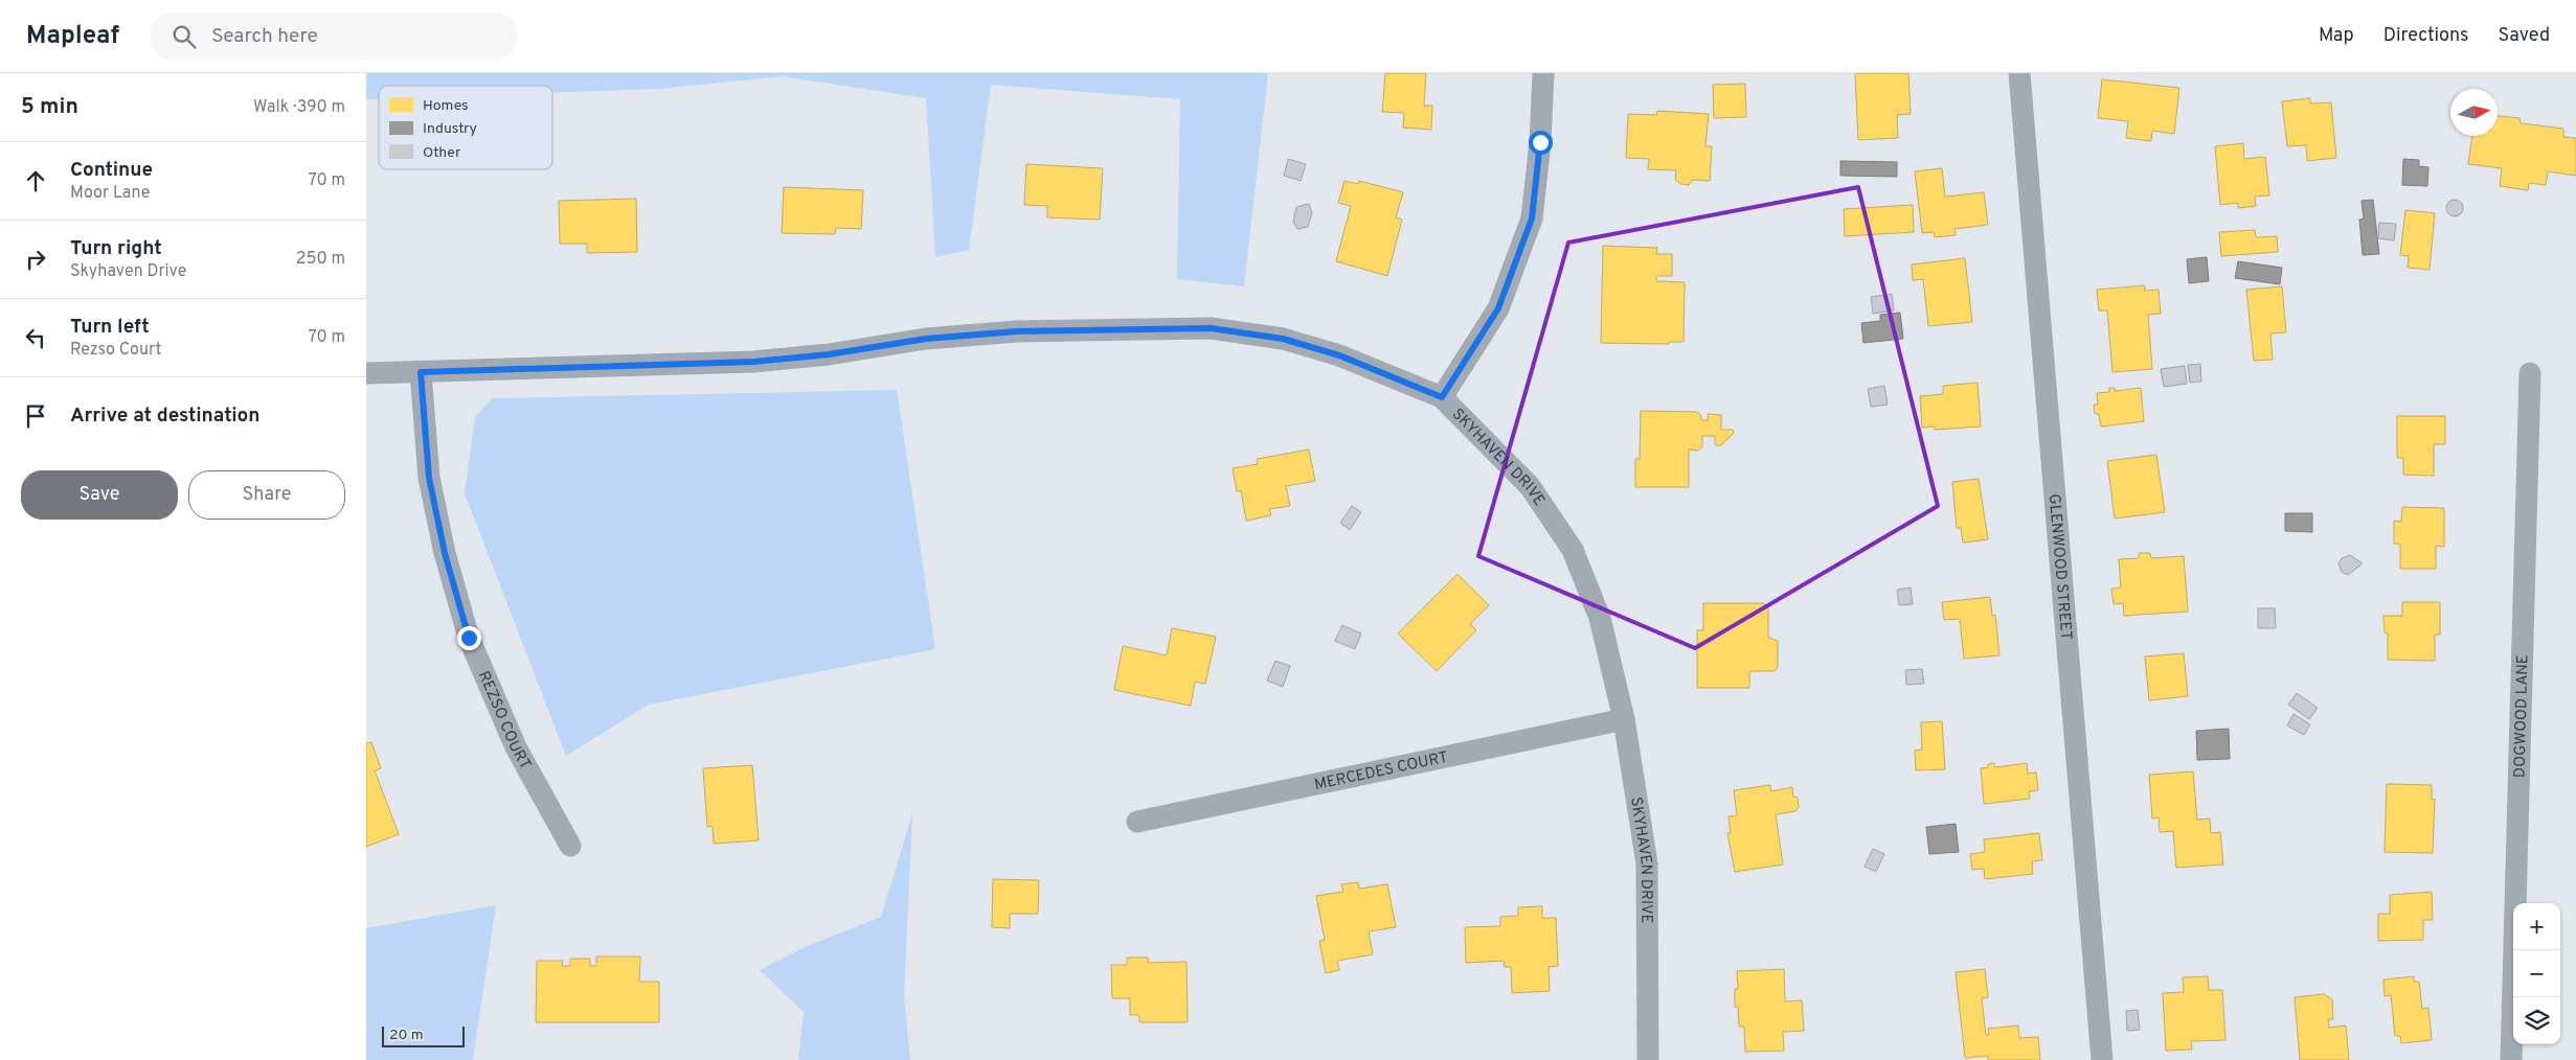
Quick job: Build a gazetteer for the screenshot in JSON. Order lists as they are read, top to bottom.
{
  "streets": {
    "street": [
      "SKYHAVEN DRIVE",
      "GLENWOOD STREET",
      "DOGWOOD LANE",
      "REZSO COURT",
      "MERCEDES COURT"
    ]
  },
  "crossings": [
    ["SKYHAVEN DRIVE", "REZSO COURT"],
    ["SKYHAVEN DRIVE", "MERCEDES COURT"]
  ],
  "legend": ["Homes", "Industry", "Other"],
  "scale_bar": "20 m",
  "north": "right",
  "page": {
    "header": "Mapleaf",
    "search": "Search here",
    "nav": ["Map", "Directions", "Saved"],
    "heading": ["5 min", "Walk · 390 m"],
    "list": [
      ["Continue", "Moor Lane", "70 m"],
      ["Turn right", "Skyhaven Drive", "250 m"],
      ["Turn left", "Rezso Court", "70 m"],
      "Arrive at destination"
    ],
    "buttons": ["Save", "Share"],
    "map_buttons": ["+", "−"],
    "scale": "20 m"
  }
}
